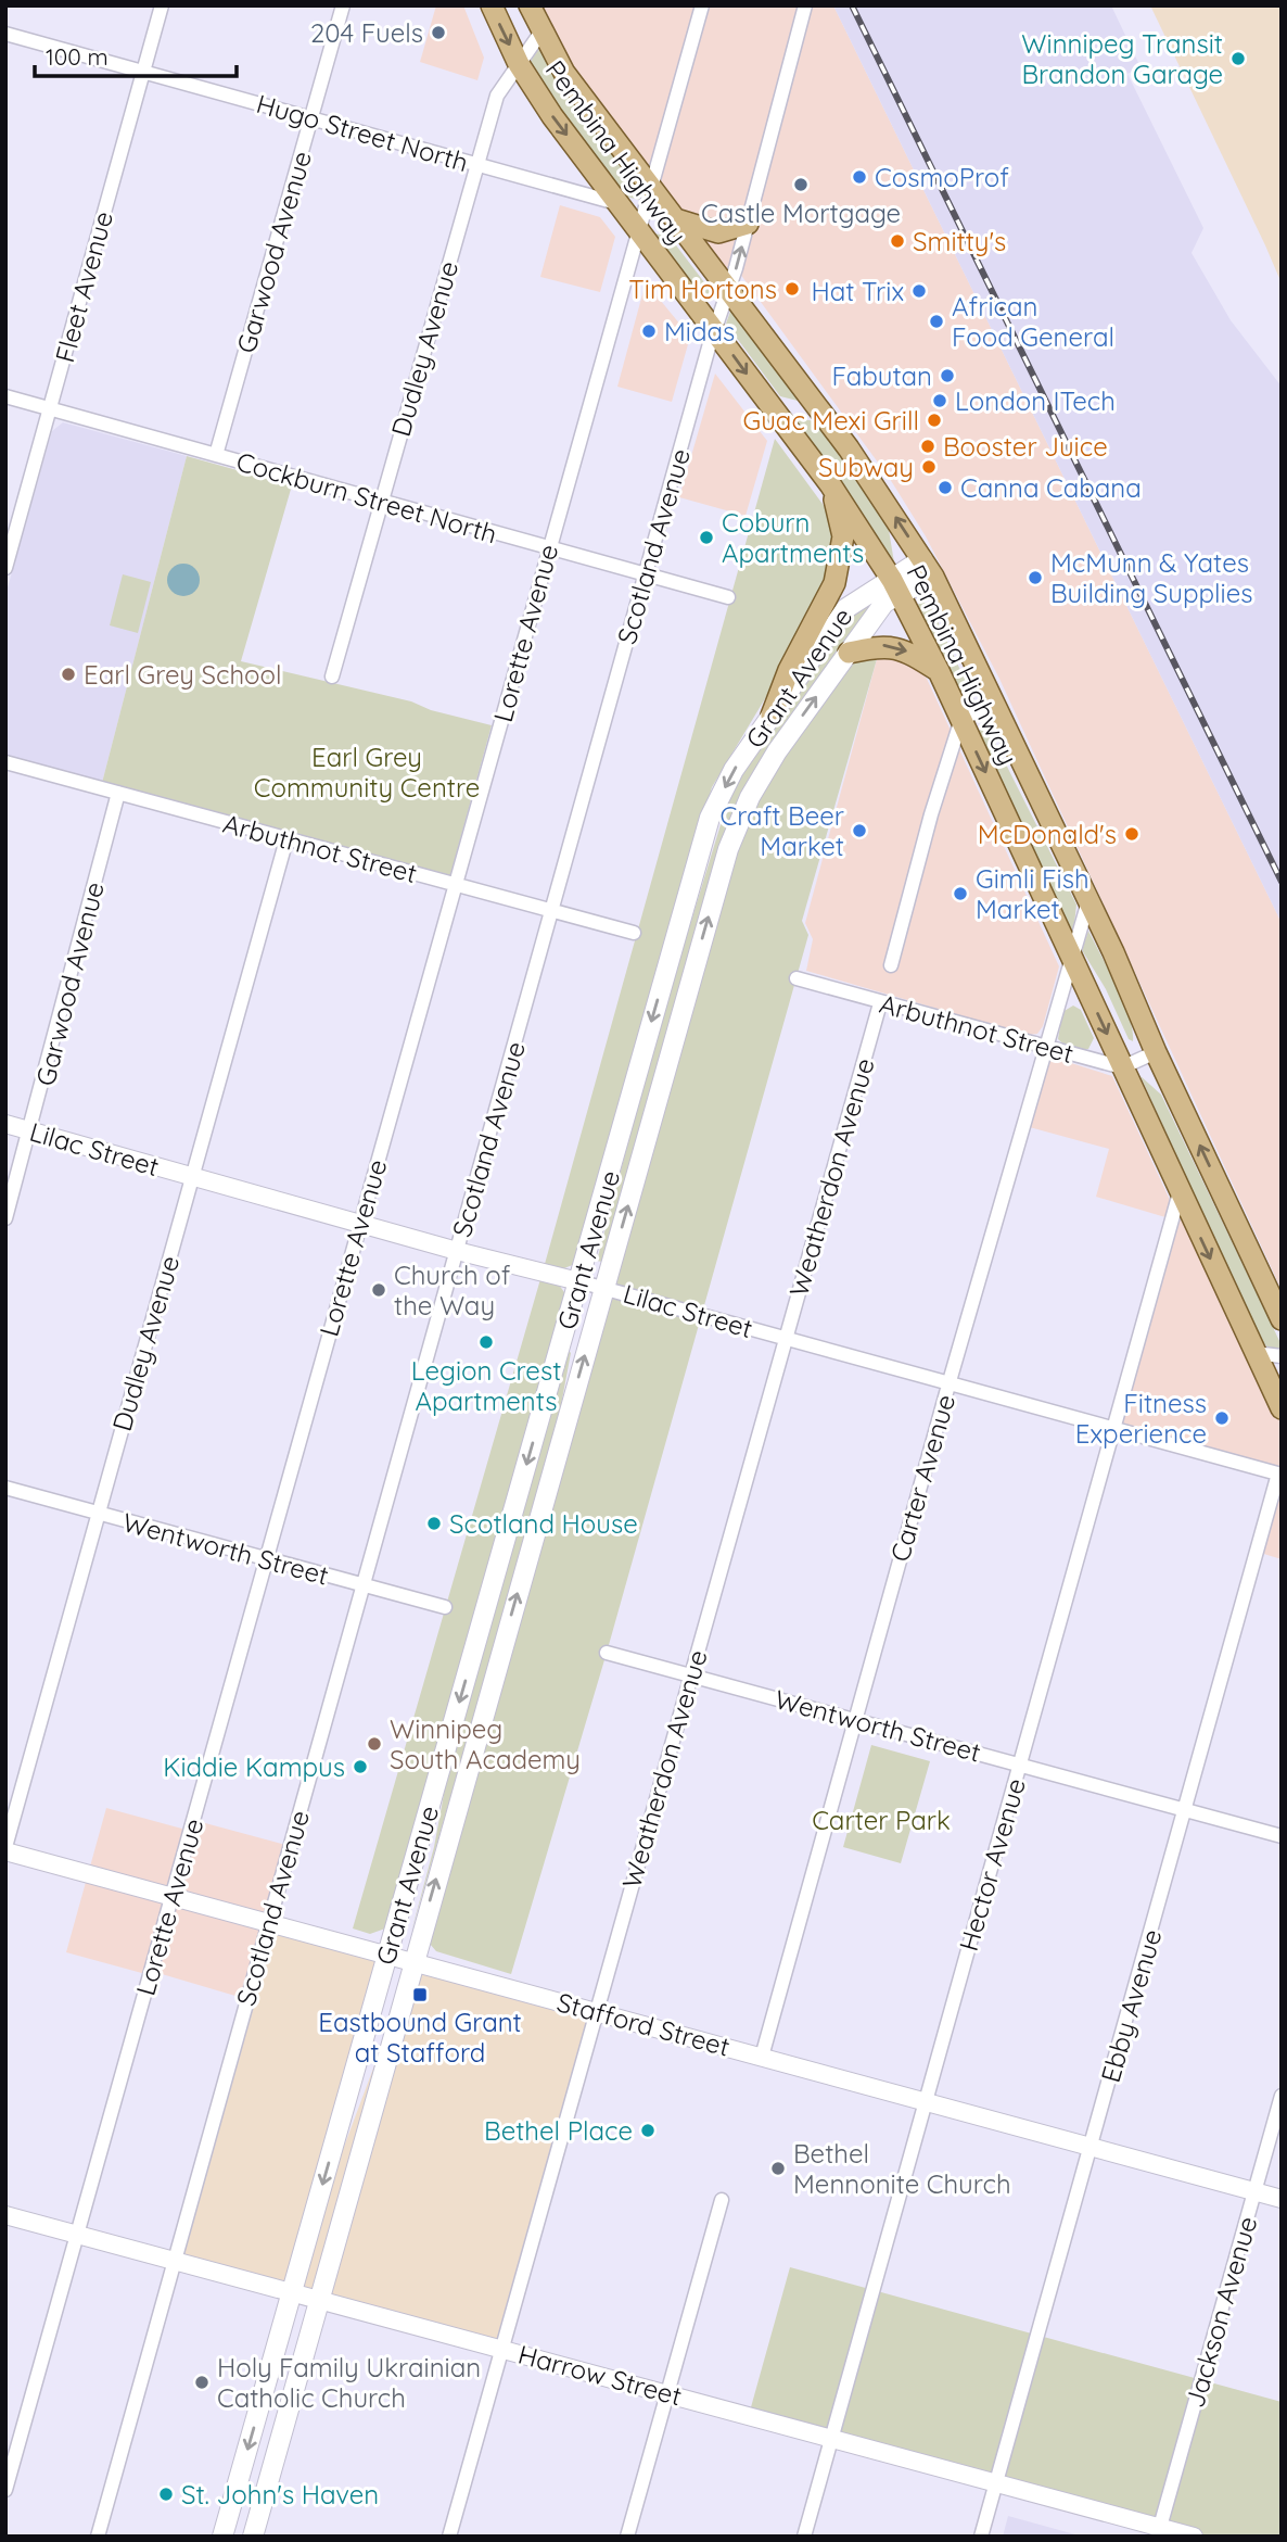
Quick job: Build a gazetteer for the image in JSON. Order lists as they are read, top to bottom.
{
  "streets": {
    "main road": ["Pembina Highway", "Grant Avenue"],
    "street": [
      "Hugo Street North",
      "Garwood Avenue",
      "Fleet Avenue",
      "Dudley Avenue",
      "Cockburn Street North",
      "Scotland Avenue",
      "Lorette Avenue",
      "Arbuthnot Street",
      "Lilac Street",
      "Weatherdon Avenue",
      "Carter Avenue",
      "Wentworth Street",
      "Hector Avenue",
      "Ebby Avenue",
      "Stafford Street",
      "Jackson Avenue",
      "Harrow Street"
    ]
  },
  "crossings": [
    ["Hugo Street North", "Pembina Highway"],
    ["Hugo Street North", "Garwood Avenue"],
    ["Hugo Street North", "Fleet Avenue"],
    ["Hugo Street North", "Dudley Avenue"],
    ["Pembina Highway", "Dudley Avenue"],
    ["Pembina Highway", "Scotland Avenue"],
    ["Pembina Highway", "Lorette Avenue"],
    ["Pembina Highway", "Grant Avenue"],
    ["Pembina Highway", "Arbuthnot Street"],
    ["Pembina Highway", "Carter Avenue"],
    ["Pembina Highway", "Hector Avenue"],
    ["Garwood Avenue", "Cockburn Street North"],
    ["Garwood Avenue", "Arbuthnot Street"],
    ["Garwood Avenue", "Lilac Street"],
    ["Fleet Avenue", "Cockburn Street North"],
    ["Dudley Avenue", "Cockburn Street North"],
    ["Dudley Avenue", "Arbuthnot Street"],
    ["Dudley Avenue", "Lilac Street"],
    ["Dudley Avenue", "Wentworth Street"],
    ["Dudley Avenue", "Stafford Street"],
    ["Cockburn Street North", "Scotland Avenue"],
    ["Cockburn Street North", "Lorette Avenue"],
    ["Scotland Avenue", "Arbuthnot Street"],
    ["Scotland Avenue", "Lilac Street"],
    ["Scotland Avenue", "Wentworth Street"],
    ["Scotland Avenue", "Stafford Street"],
    ["Scotland Avenue", "Harrow Street"],
    ["Lorette Avenue", "Arbuthnot Street"],
    ["Lorette Avenue", "Lilac Street"],
    ["Lorette Avenue", "Wentworth Street"],
    ["Lorette Avenue", "Stafford Street"],
    ["Lorette Avenue", "Harrow Street"],
    ["Grant Avenue", "Lilac Street"],
    ["Grant Avenue", "Stafford Street"],
    ["Grant Avenue", "Harrow Street"],
    ["Arbuthnot Street", "Weatherdon Avenue"],
    ["Arbuthnot Street", "Carter Avenue"],
    ["Lilac Street", "Weatherdon Avenue"],
    ["Lilac Street", "Carter Avenue"],
    ["Lilac Street", "Hector Avenue"],
    ["Lilac Street", "Ebby Avenue"],
    ["Weatherdon Avenue", "Wentworth Street"],
    ["Weatherdon Avenue", "Stafford Street"],
    ["Weatherdon Avenue", "Harrow Street"],
    ["Carter Avenue", "Wentworth Street"],
    ["Carter Avenue", "Stafford Street"],
    ["Wentworth Street", "Hector Avenue"],
    ["Wentworth Street", "Ebby Avenue"],
    ["Hector Avenue", "Stafford Street"],
    ["Hector Avenue", "Harrow Street"],
    ["Ebby Avenue", "Stafford Street"],
    ["Ebby Avenue", "Harrow Street"],
    ["Stafford Street", "Jackson Avenue"],
    ["Jackson Avenue", "Harrow Street"]
  ],
  "parks": ["Earl Grey Community Centre", "Carter Park"],
  "places": {
    "other": [
      "204 Fuels",
      "Winnipeg Transit Brandon Garage",
      "CosmoProf",
      "Castle Mortgage",
      "Smitty's",
      "Tim Hortons",
      "Hat Trix",
      "African Food General",
      "Midas",
      "Fabutan",
      "London ITech",
      "Guac Mexi Grill",
      "Booster Juice",
      "Subway",
      "Canna Cabana",
      "Coburn Apartments",
      "McMunn & Yates Building Supplies",
      "Earl Grey School",
      "Craft Beer Market",
      "McDonald's",
      "Gimli Fish Market",
      "Church of the Way",
      "Legion Crest Apartments",
      "Fitness Experience",
      "Scotland House",
      "Winnipeg South Academy",
      "Kiddie Kampus",
      "Bethel Place",
      "Bethel Mennonite Church",
      "Holy Family Ukrainian Catholic Church",
      "St. John's Haven"
    ],
    "transit": ["Eastbound Grant at Stafford"]
  },
  "scale_bar": "100 m"
}
